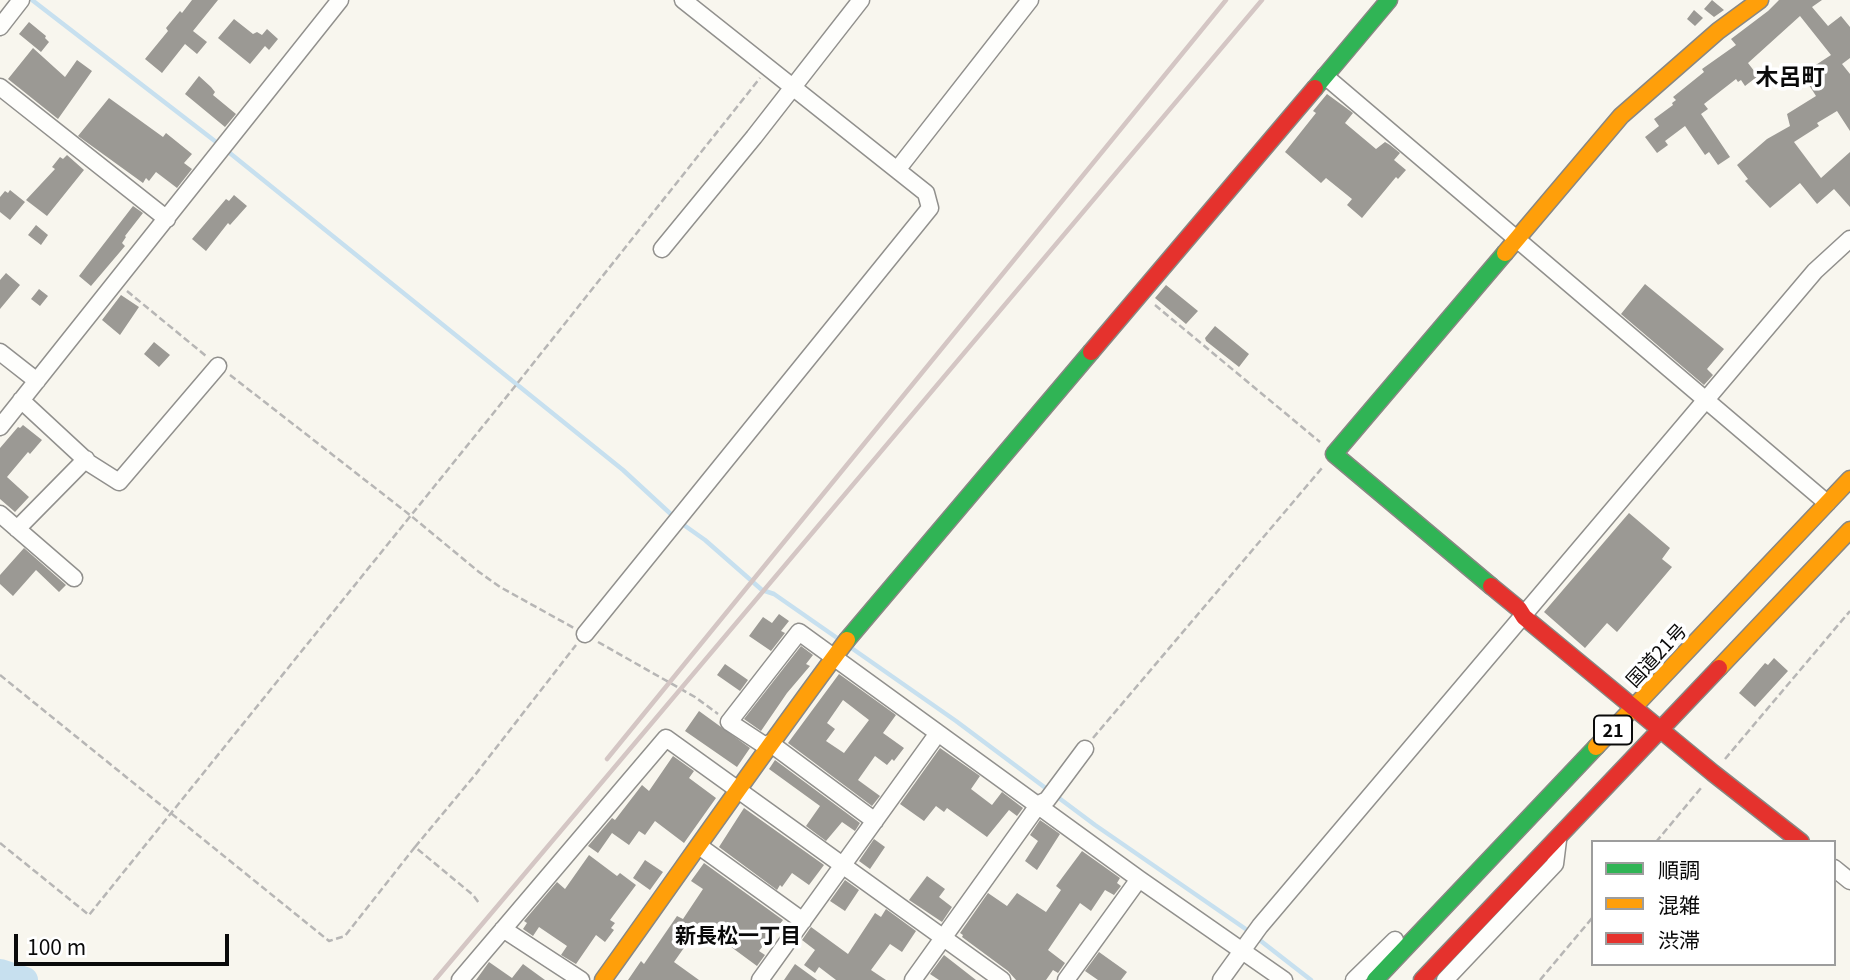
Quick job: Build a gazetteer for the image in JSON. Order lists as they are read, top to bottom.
{
  "streets": {
    "main road": ["国道21号", "21"]
  },
  "districts": ["木呂町", "新長松一丁目"],
  "legend": ["順調", "混雑", "渋滞"],
  "scale_bar": "100 m"
}
